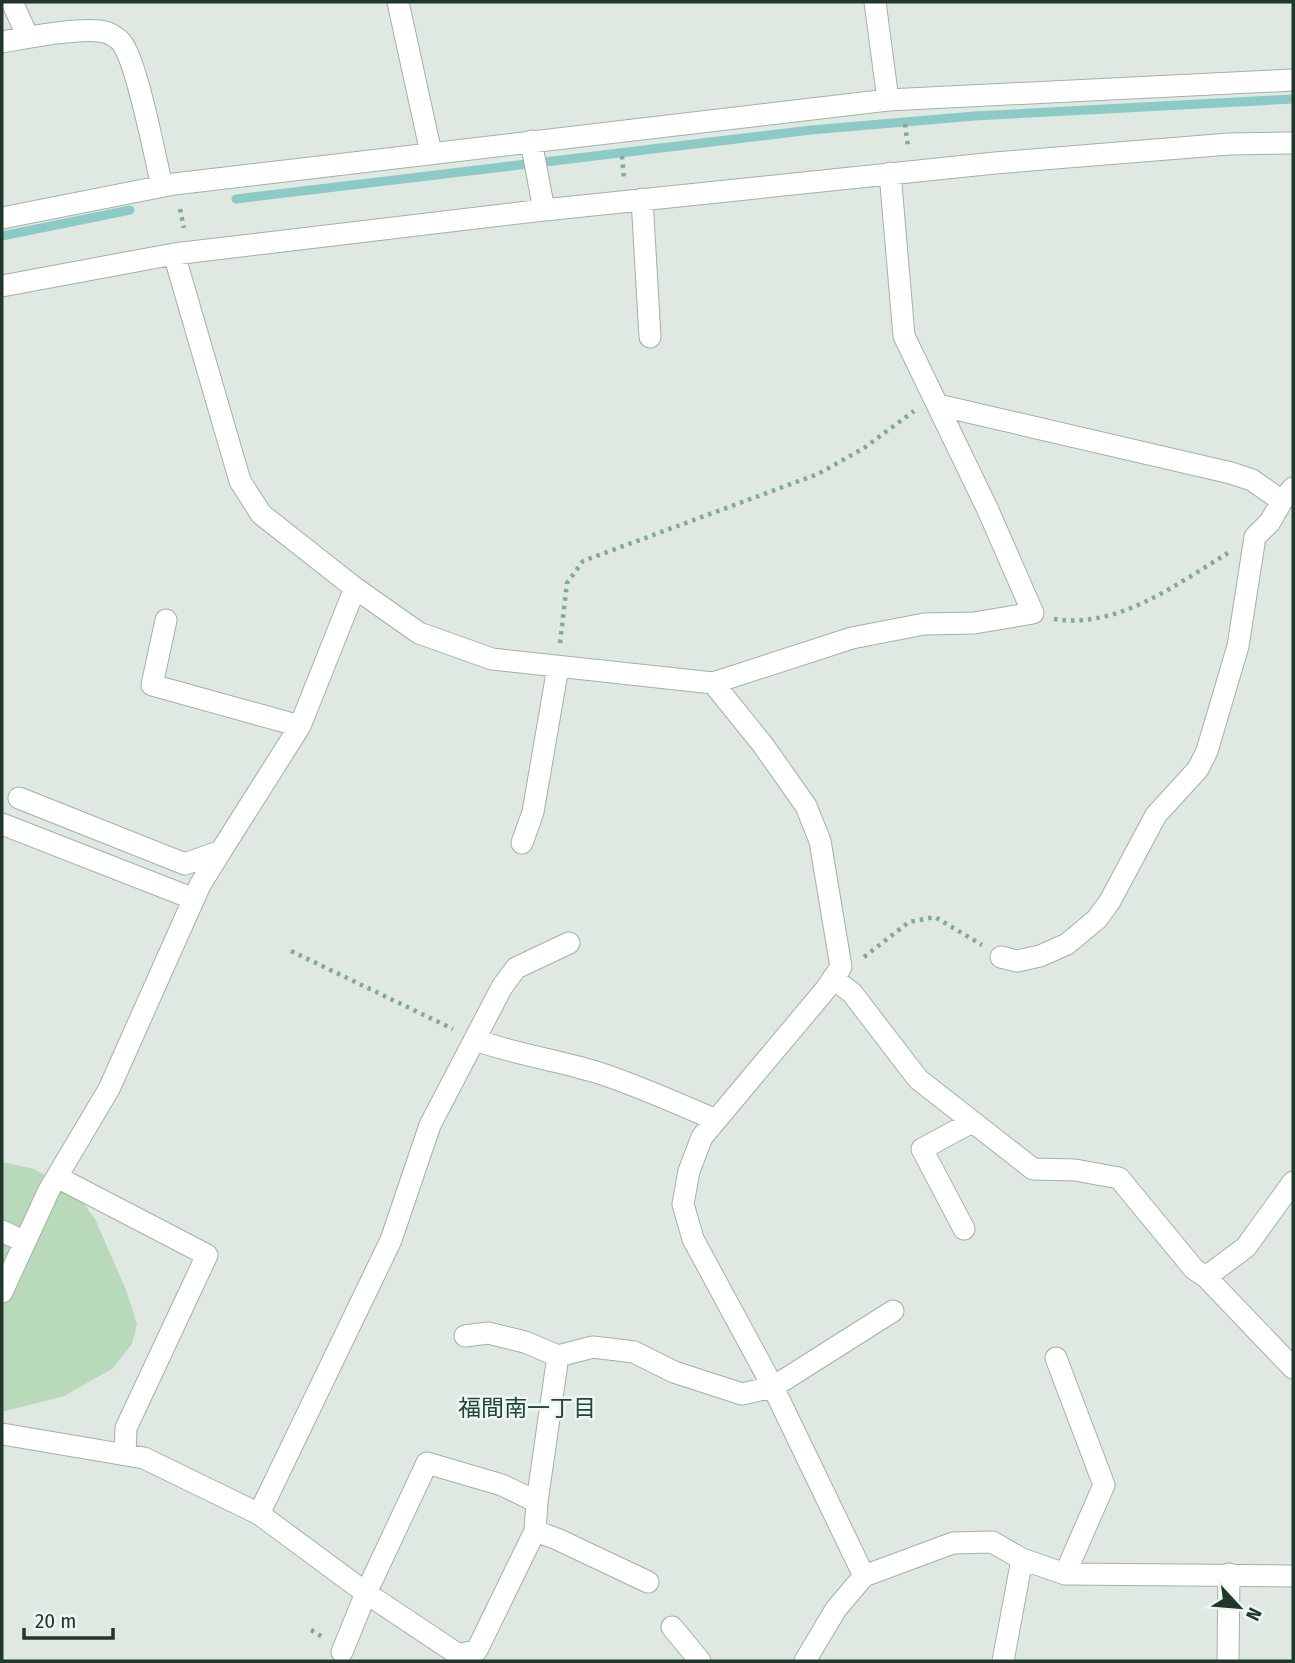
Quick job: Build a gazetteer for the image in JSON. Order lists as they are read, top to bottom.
{
  "districts": ["福間南一丁目"],
  "scale_bar": "20 m",
  "north": "bottom right"
}
